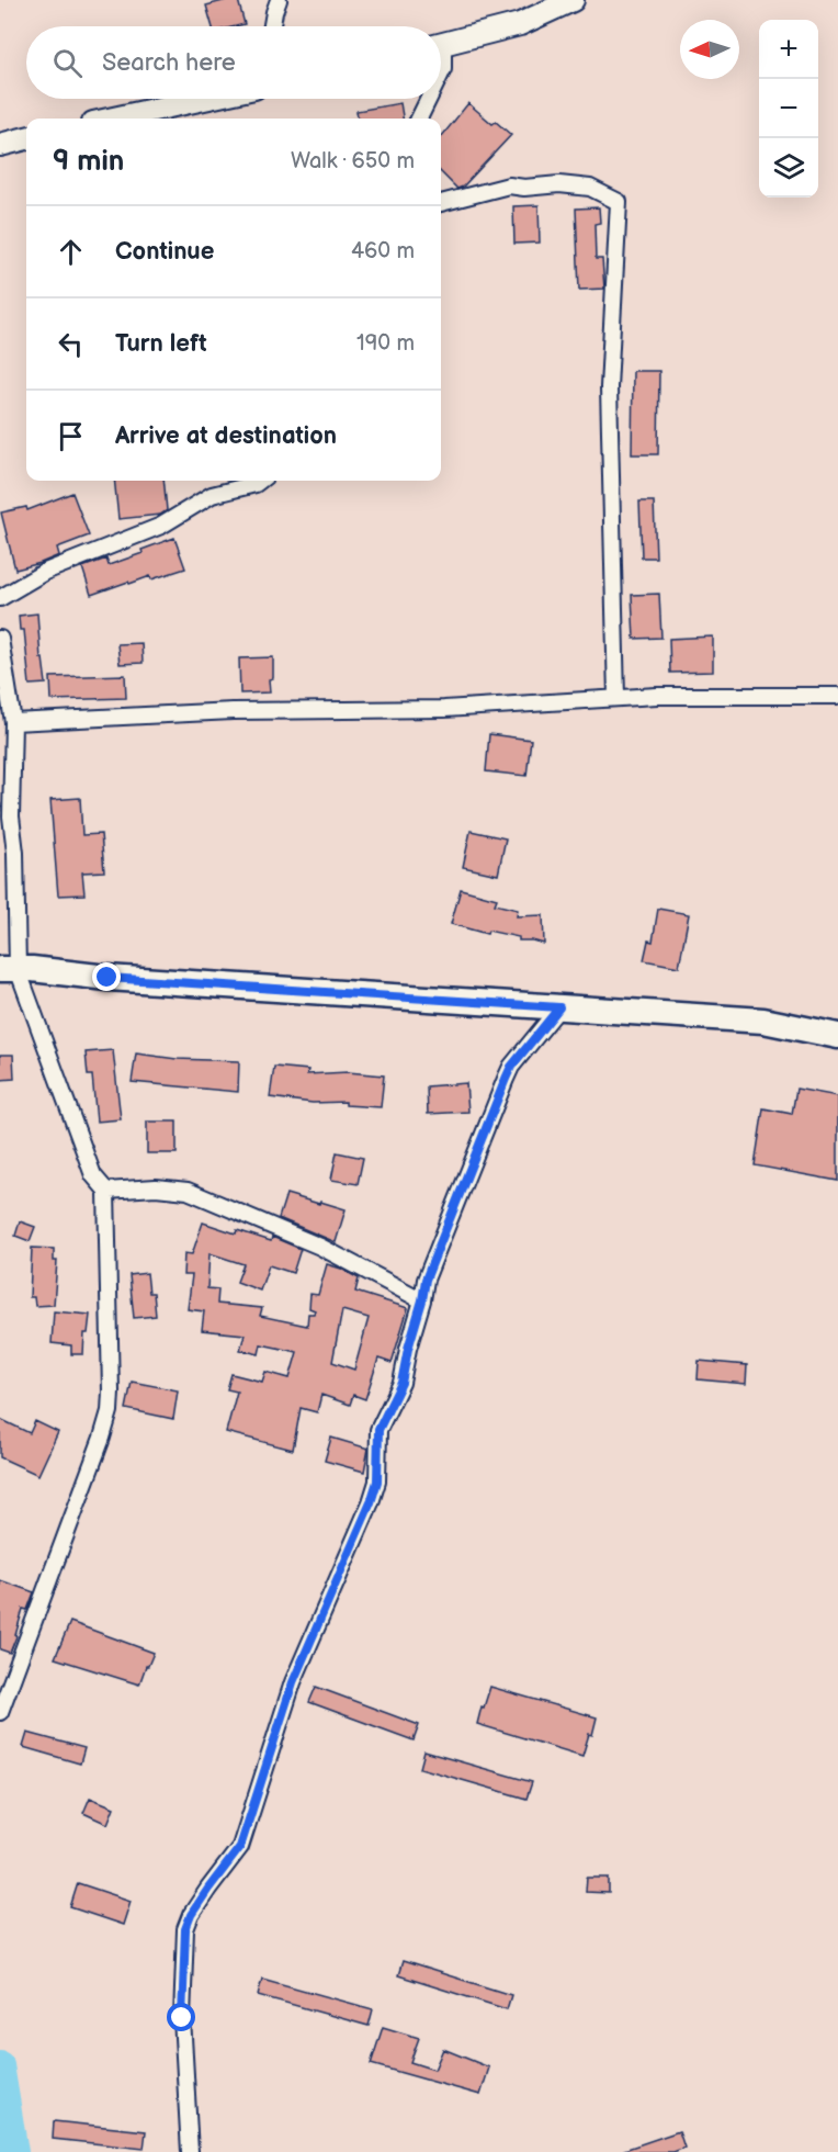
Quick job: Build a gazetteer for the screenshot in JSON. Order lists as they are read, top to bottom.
{
  "north": "left",
  "page": {
    "map_buttons": ["+", "−"],
    "search": "Search here",
    "heading": ["9 min", "Walk · 650 m"],
    "list": [
      ["Continue", "460 m"],
      ["Turn left", "190 m"],
      "Arrive at destination"
    ]
  }
}
